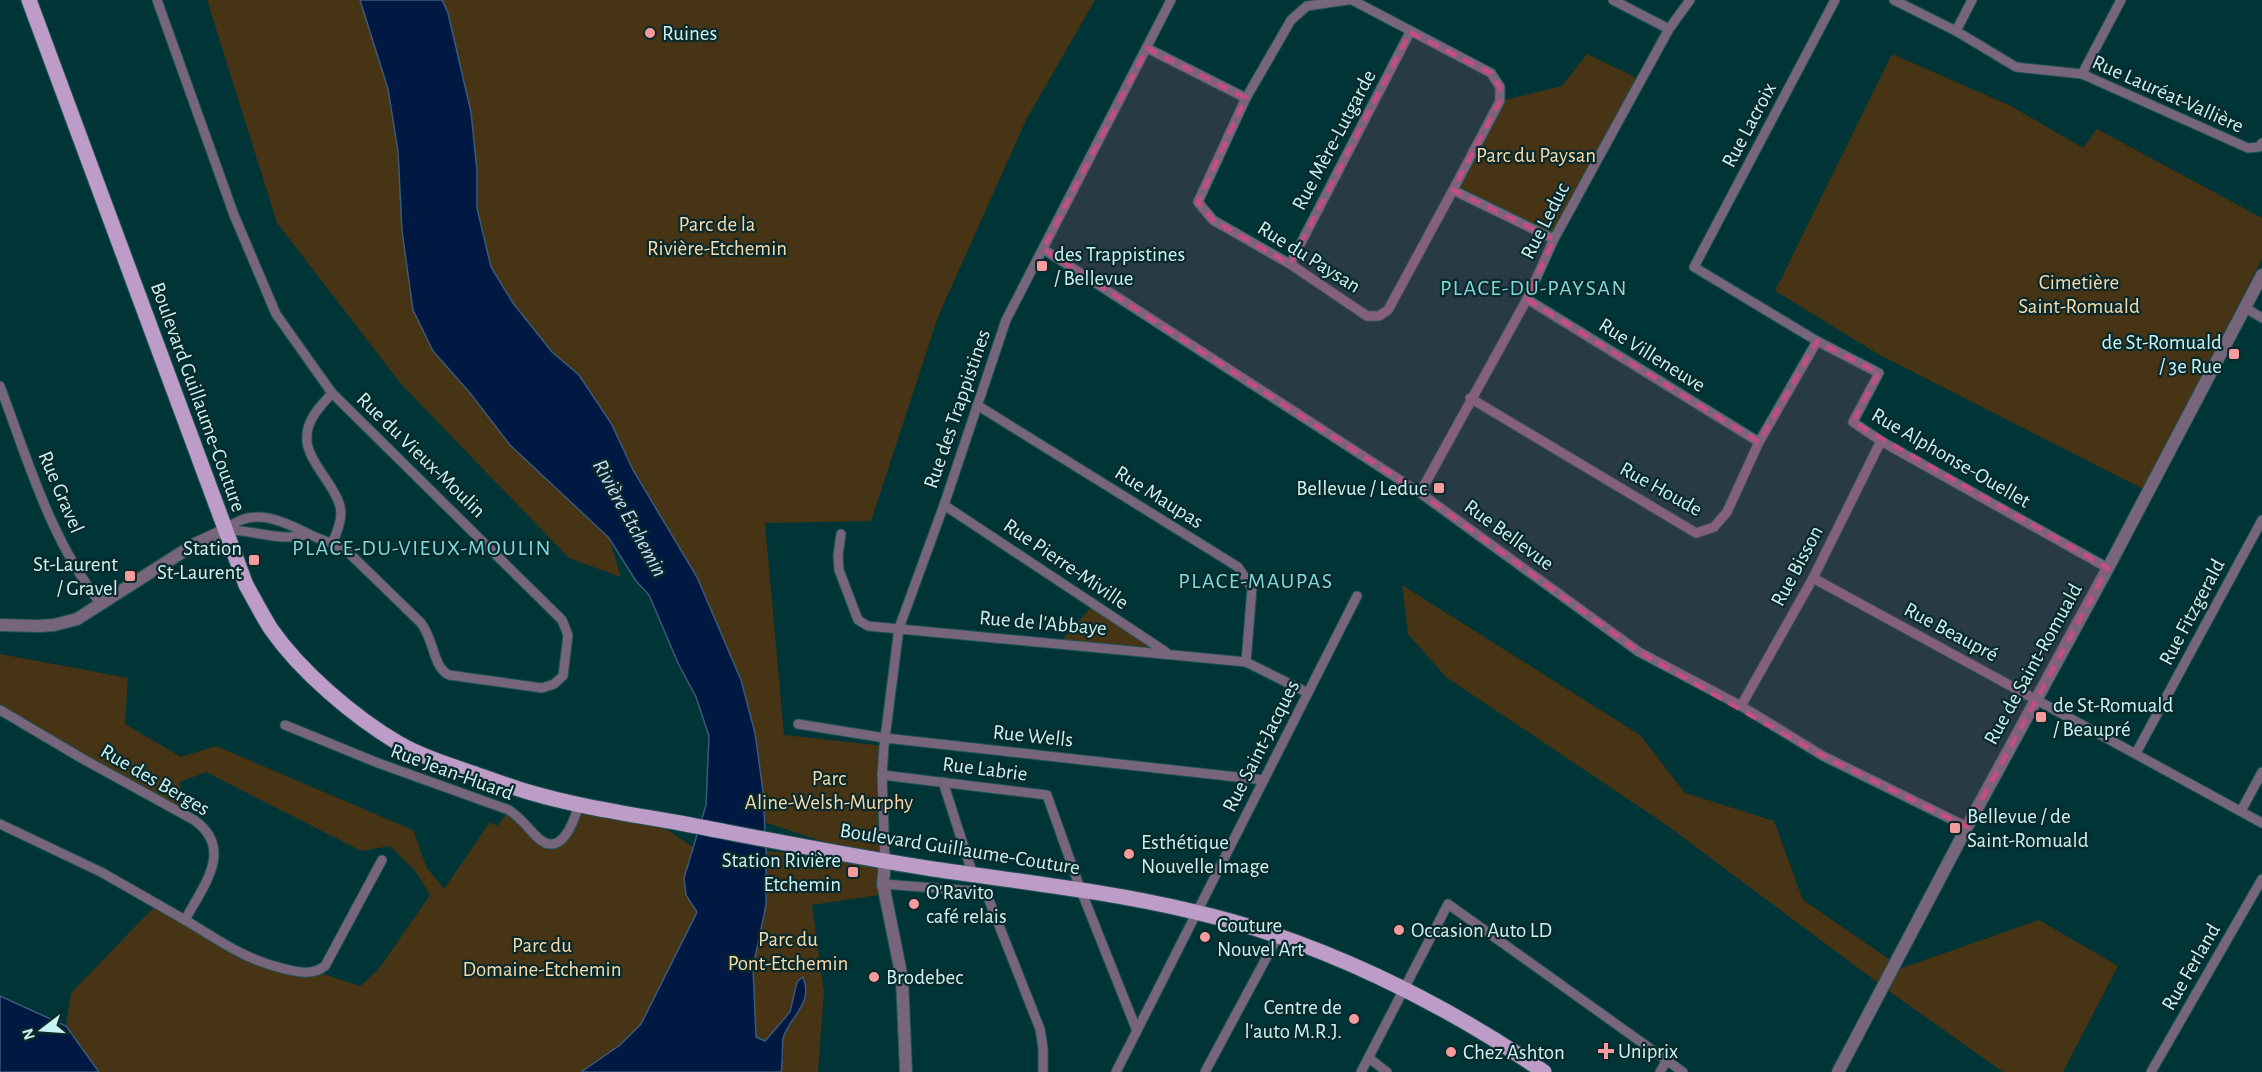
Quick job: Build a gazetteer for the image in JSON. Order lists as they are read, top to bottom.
{
  "streets": {
    "main road": ["Boulevard Guillaume-Couture"],
    "street": [
      "Rue Lauréat-Vallière",
      "Rue Lacroix",
      "Rue Mère-Lutgarde",
      "Rue Leduc",
      "Rue du Paysan",
      "Rue Villeneuve",
      "Rue des Trappistines",
      "Rue du Vieux-Moulin",
      "Rue Alphonse-Ouellet",
      "Rue Houde",
      "Rue Gravel",
      "Rue Maupas",
      "Rue Bellevue",
      "Rue Pierre-Miville",
      "Rue Bisson",
      "Rue Fitzgerald",
      "Rue de l'Abbaye",
      "Rue Beaupré",
      "Rue de Saint-Romuald",
      "Rue Wells",
      "Rue Saint-Jacques",
      "Rue Labrie",
      "Rue Jean-Huard",
      "Rue des Berges",
      "Rue Ferland"
    ]
  },
  "crossings": [
    ["Rue Lacroix", "Rue Alphonse-Ouellet"],
    ["Rue Mère-Lutgarde", "Rue du Paysan"],
    ["Rue Leduc", "Rue Villeneuve"],
    ["Rue Leduc", "Rue Houde"],
    ["Rue Leduc", "Rue Bellevue"],
    ["Rue Villeneuve", "Rue Houde"],
    ["Boulevard Guillaume-Couture", "Rue des Trappistines"],
    ["Boulevard Guillaume-Couture", "Rue du Vieux-Moulin"],
    ["Boulevard Guillaume-Couture", "Rue Saint-Jacques"],
    ["Boulevard Guillaume-Couture", "Rue Labrie"],
    ["Boulevard Guillaume-Couture", "Rue Jean-Huard"],
    ["Rue des Trappistines", "Rue Maupas"],
    ["Rue des Trappistines", "Rue Bellevue"],
    ["Rue des Trappistines", "Rue Pierre-Miville"],
    ["Rue des Trappistines", "Rue de l'Abbaye"],
    ["Rue des Trappistines", "Rue Wells"],
    ["Rue des Trappistines", "Rue Labrie"],
    ["Rue Alphonse-Ouellet", "Rue Houde"],
    ["Rue Alphonse-Ouellet", "Rue Bisson"],
    ["Rue Alphonse-Ouellet", "Rue de Saint-Romuald"],
    ["Rue Maupas", "Rue de l'Abbaye"],
    ["Rue Bellevue", "Rue Bisson"],
    ["Rue Bellevue", "Rue de Saint-Romuald"],
    ["Rue Pierre-Miville", "Rue de l'Abbaye"],
    ["Rue Bisson", "Rue Beaupré"],
    ["Rue Fitzgerald", "Rue Beaupré"],
    ["Rue de l'Abbaye", "Rue Saint-Jacques"],
    ["Rue Beaupré", "Rue de Saint-Romuald"],
    ["Rue Wells", "Rue Saint-Jacques"],
    ["Rue Saint-Jacques", "Rue Labrie"]
  ],
  "districts": ["PLACE-DU-PAYSAN", "PLACE-DU-VIEUX-MOULIN", "PLACE-MAUPAS"],
  "water": ["Rivière Etchemin"],
  "parks": [
    "Parc du Paysan",
    "Parc de la Rivière-Etchemin",
    "Cimetière Saint-Romuald",
    "Parc Aline-Welsh-Murphy",
    "Parc du Pont-Etchemin",
    "Parc du Domaine-Etchemin"
  ],
  "places": {
    "other": [
      "Ruines",
      "Esthétique Nouvelle Image",
      "O'Ravito café relais",
      "Occasion Auto LD",
      "Couture Nouvel Art",
      "Brodebec",
      "Centre de l'auto M.R.J.",
      "Chez Ashton"
    ],
    "transit": [
      "des Trappistines / Bellevue",
      "de St-Romuald / 3e Rue",
      "Bellevue / Leduc",
      "Station St-Laurent",
      "St-Laurent / Gravel",
      "de St-Romuald / Beaupré",
      "Bellevue / de Saint-Romuald",
      "Station Rivière Etchemin"
    ],
    "health": ["Uniprix"]
  },
  "north": "left"
}
